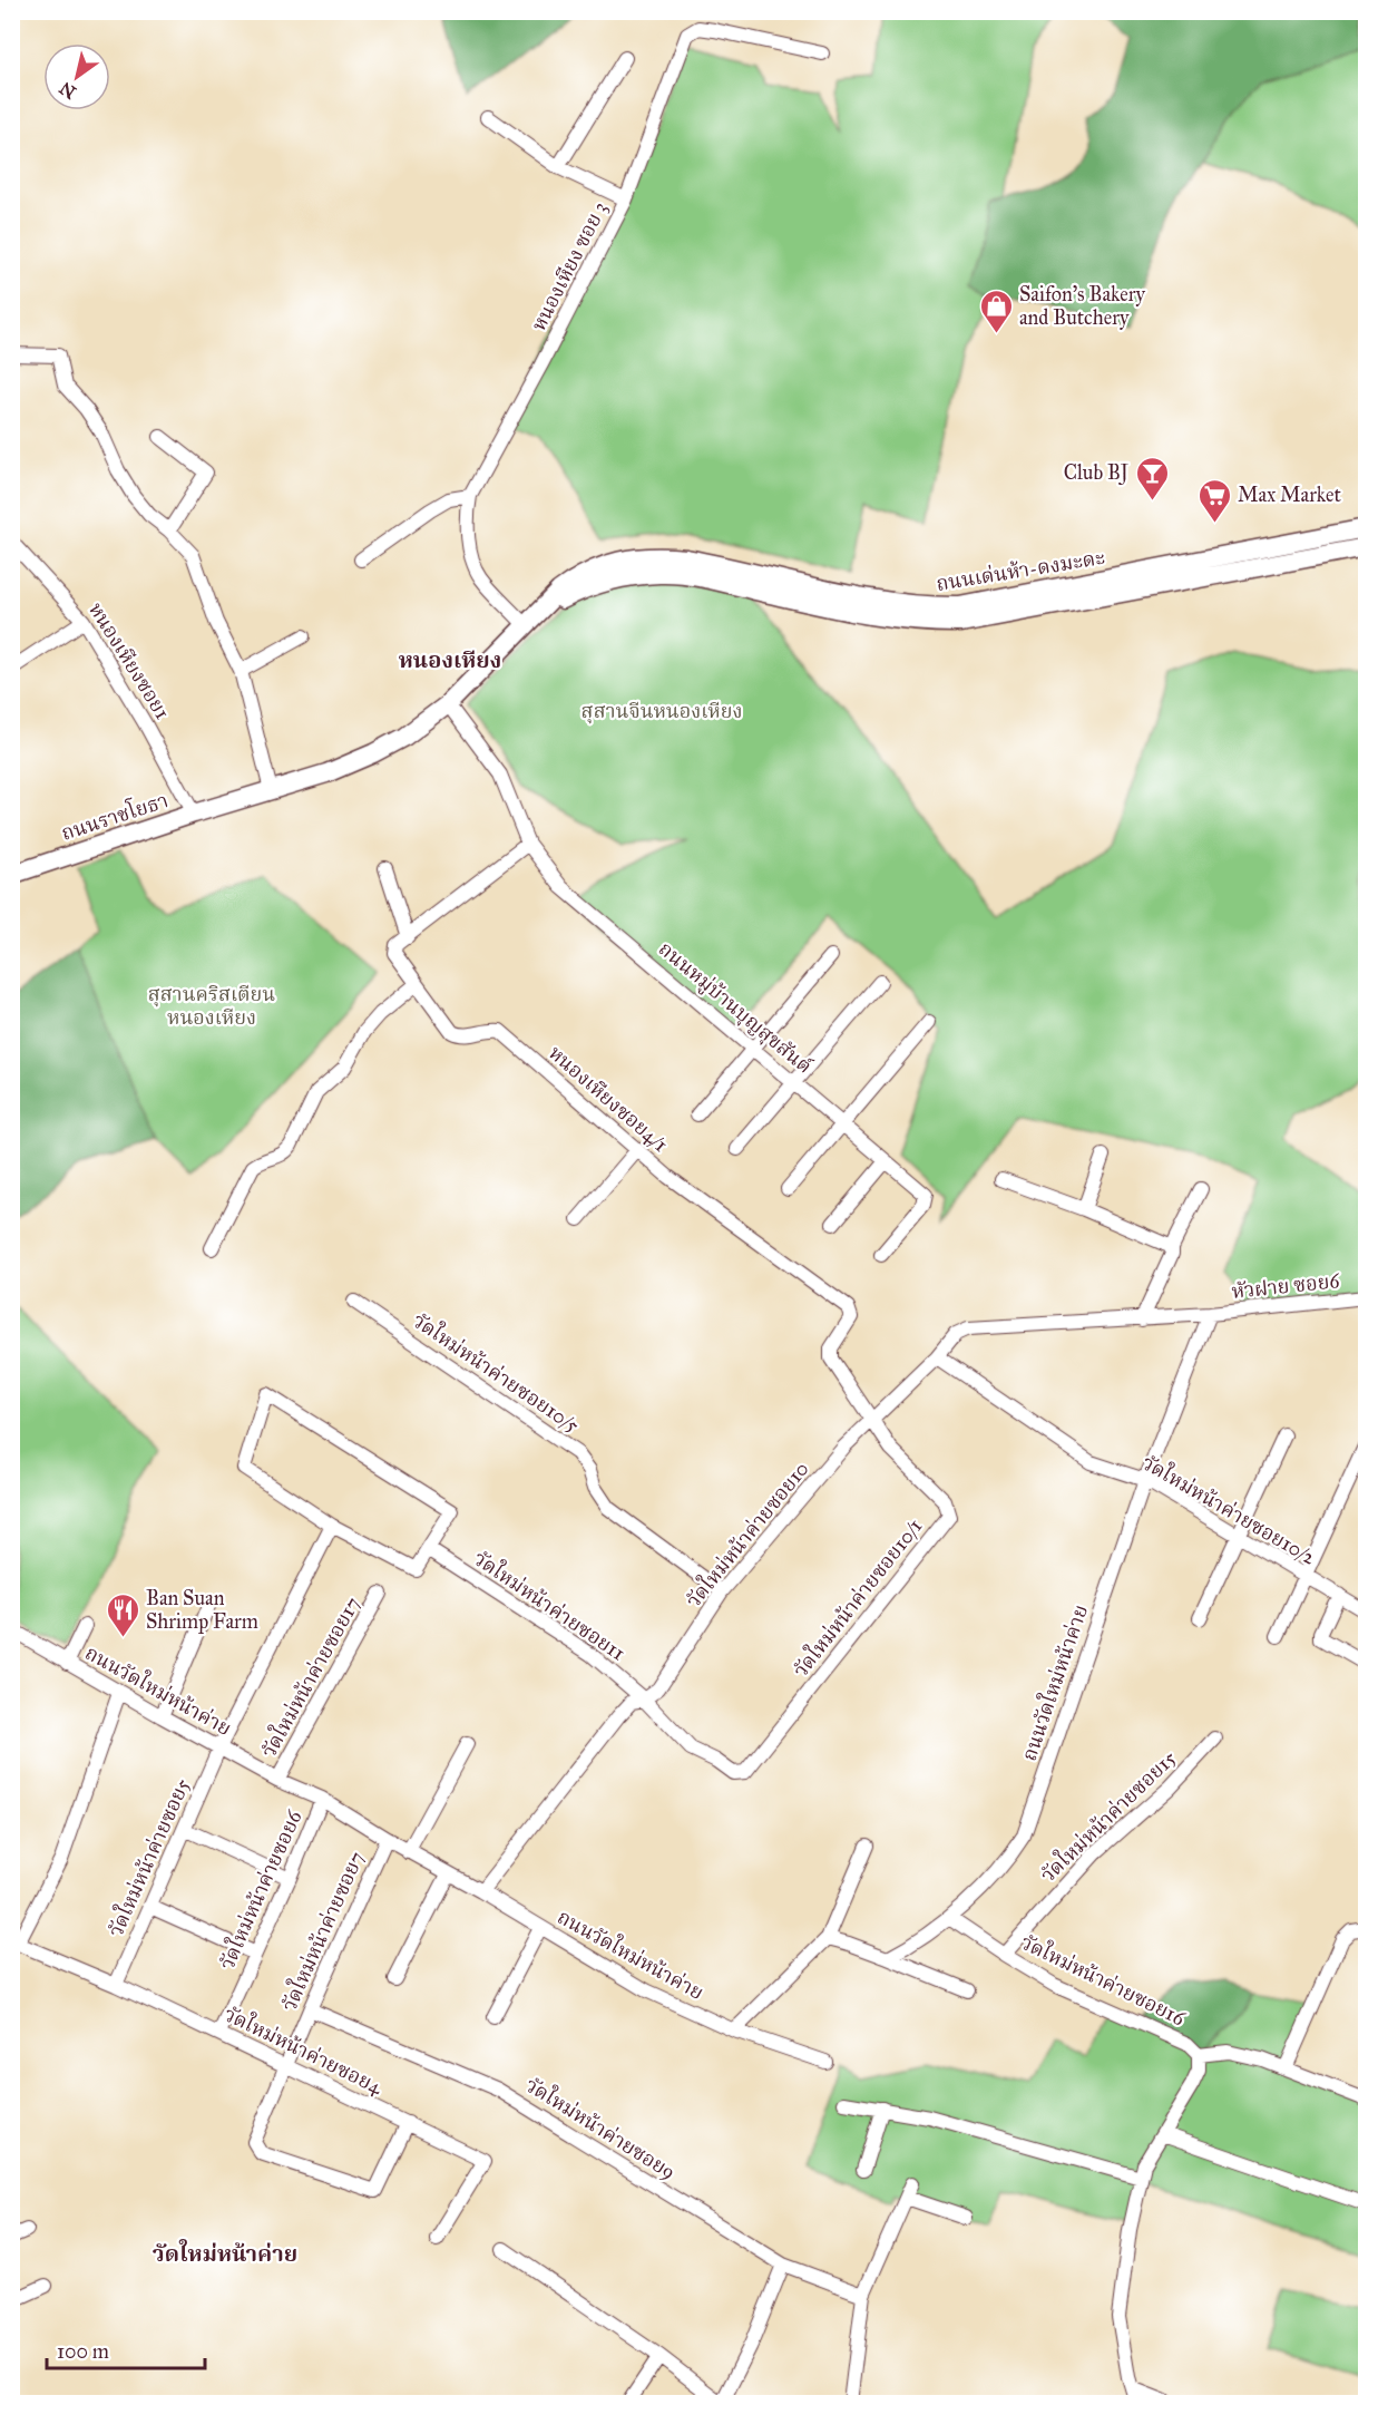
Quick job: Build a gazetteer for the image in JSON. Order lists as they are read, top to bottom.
{
  "streets": {
    "main road": ["ถนนเด่นห้า-ดงมะดะ", "ถนนราชโยธา"],
    "street": [
      "หนองเหียง ซอย 3",
      "หนองเหียงซอย1",
      "ถนนหมู่บ้านบุญสุขสันต์",
      "หนองเหียงซอย4/1",
      "หัวฝาย ซอย6",
      "วัดใหม่หน้าค่ายซอย10/5",
      "วัดใหม่หน้าค่ายซอย10/2",
      "วัดใหม่หน้าค่ายซอย10",
      "วัดใหม่หน้าค่ายซอย10/1",
      "วัดใหม่หน้าค่ายซอย11",
      "วัดใหม่หน้าค่ายซอย17",
      "ถนนวัดใหม่หน้าค่าย",
      "วัดใหม่หน้าค่ายซอย15",
      "วัดใหม่หน้าค่ายซอย5",
      "วัดใหม่หน้าค่ายซอย6",
      "วัดใหม่หน้าค่ายซอย7",
      "วัดใหม่หน้าค่ายซอย16",
      "วัดใหม่หน้าค่ายซอย4",
      "วัดใหม่หน้าค่ายซอย9"
    ]
  },
  "crossings": [
    ["หนองเหียง ซอย 3", "ถนนเด่นห้า-ดงมะดะ"],
    ["ถนนเด่นห้า-ดงมะดะ", "ถนนราชโยธา"],
    ["ถนนเด่นห้า-ดงมะดะ", "ถนนหมู่บ้านบุญสุขสันต์"],
    ["หนองเหียงซอย1", "ถนนราชโยธา"],
    ["หนองเหียงซอย4/1", "วัดใหม่หน้าค่ายซอย10"],
    ["หนองเหียงซอย4/1", "วัดใหม่หน้าค่ายซอย10/1"],
    ["หัวฝาย ซอย6", "วัดใหม่หน้าค่ายซอย10/2"],
    ["หัวฝาย ซอย6", "วัดใหม่หน้าค่ายซอย10"],
    ["หัวฝาย ซอย6", "ถนนวัดใหม่หน้าค่าย"],
    ["วัดใหม่หน้าค่ายซอย10/5", "วัดใหม่หน้าค่ายซอย10"],
    ["วัดใหม่หน้าค่ายซอย10/2", "วัดใหม่หน้าค่ายซอย10"],
    ["วัดใหม่หน้าค่ายซอย10/2", "ถนนวัดใหม่หน้าค่าย"],
    ["วัดใหม่หน้าค่ายซอย10", "วัดใหม่หน้าค่ายซอย10/1"],
    ["วัดใหม่หน้าค่ายซอย10", "วัดใหม่หน้าค่ายซอย11"],
    ["วัดใหม่หน้าค่ายซอย10", "ถนนวัดใหม่หน้าค่าย"],
    ["วัดใหม่หน้าค่ายซอย10/1", "วัดใหม่หน้าค่ายซอย11"],
    ["วัดใหม่หน้าค่ายซอย17", "ถนนวัดใหม่หน้าค่าย"],
    ["ถนนวัดใหม่หน้าค่าย", "วัดใหม่หน้าค่ายซอย5"],
    ["ถนนวัดใหม่หน้าค่าย", "วัดใหม่หน้าค่ายซอย6"],
    ["ถนนวัดใหม่หน้าค่าย", "วัดใหม่หน้าค่ายซอย7"],
    ["ถนนวัดใหม่หน้าค่าย", "วัดใหม่หน้าค่ายซอย16"],
    ["วัดใหม่หน้าค่ายซอย15", "วัดใหม่หน้าค่ายซอย16"],
    ["วัดใหม่หน้าค่ายซอย5", "วัดใหม่หน้าค่ายซอย4"],
    ["วัดใหม่หน้าค่ายซอย6", "วัดใหม่หน้าค่ายซอย4"],
    ["วัดใหม่หน้าค่ายซอย7", "วัดใหม่หน้าค่ายซอย4"],
    ["วัดใหม่หน้าค่ายซอย7", "วัดใหม่หน้าค่ายซอย9"]
  ],
  "districts": ["หนองเหียง", "วัดใหม่หน้าค่าย"],
  "parks": ["สุสานจีนหนองเหียง", "สุสานคริสเตียน หนองเหียง"],
  "places": {
    "shop": ["Saifon's Bakery and Butchery"],
    "bar": ["Club BJ"],
    "supermarket": ["Max Market"],
    "restaurant": ["Ban Suan Shrimp Farm"]
  },
  "scale_bar": "100 m",
  "north": "bottom left"
}
